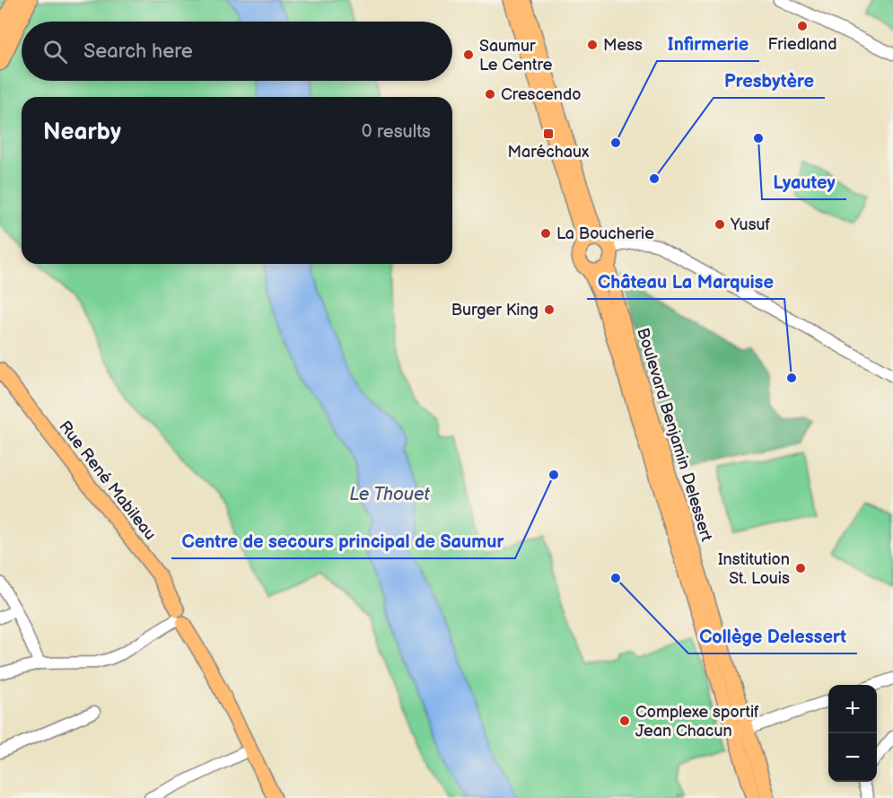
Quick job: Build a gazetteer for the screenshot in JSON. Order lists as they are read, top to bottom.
{
  "streets": {
    "main road": ["Boulevard Benjamin Delessert", "Rue René Mabileau"]
  },
  "water": ["Le Thouet"],
  "places": {
    "other": [
      "Friedland",
      "Mess",
      "Saumur Le Centre",
      "Crescendo",
      "Lyautey",
      "Infirmerie",
      "Presbytère",
      "Yusuf",
      "La Boucherie",
      "Burger King",
      "Château La Marquise",
      "Centre de secours principal de Saumur",
      "Institution St. Louis",
      "Collège Delessert",
      "Complexe sportif Jean Chacun"
    ],
    "transit": ["Maréchaux"]
  },
  "page": {
    "search": "Search here",
    "heading": ["Nearby", "0 results"],
    "map_buttons": ["+", "−"]
  }
}
